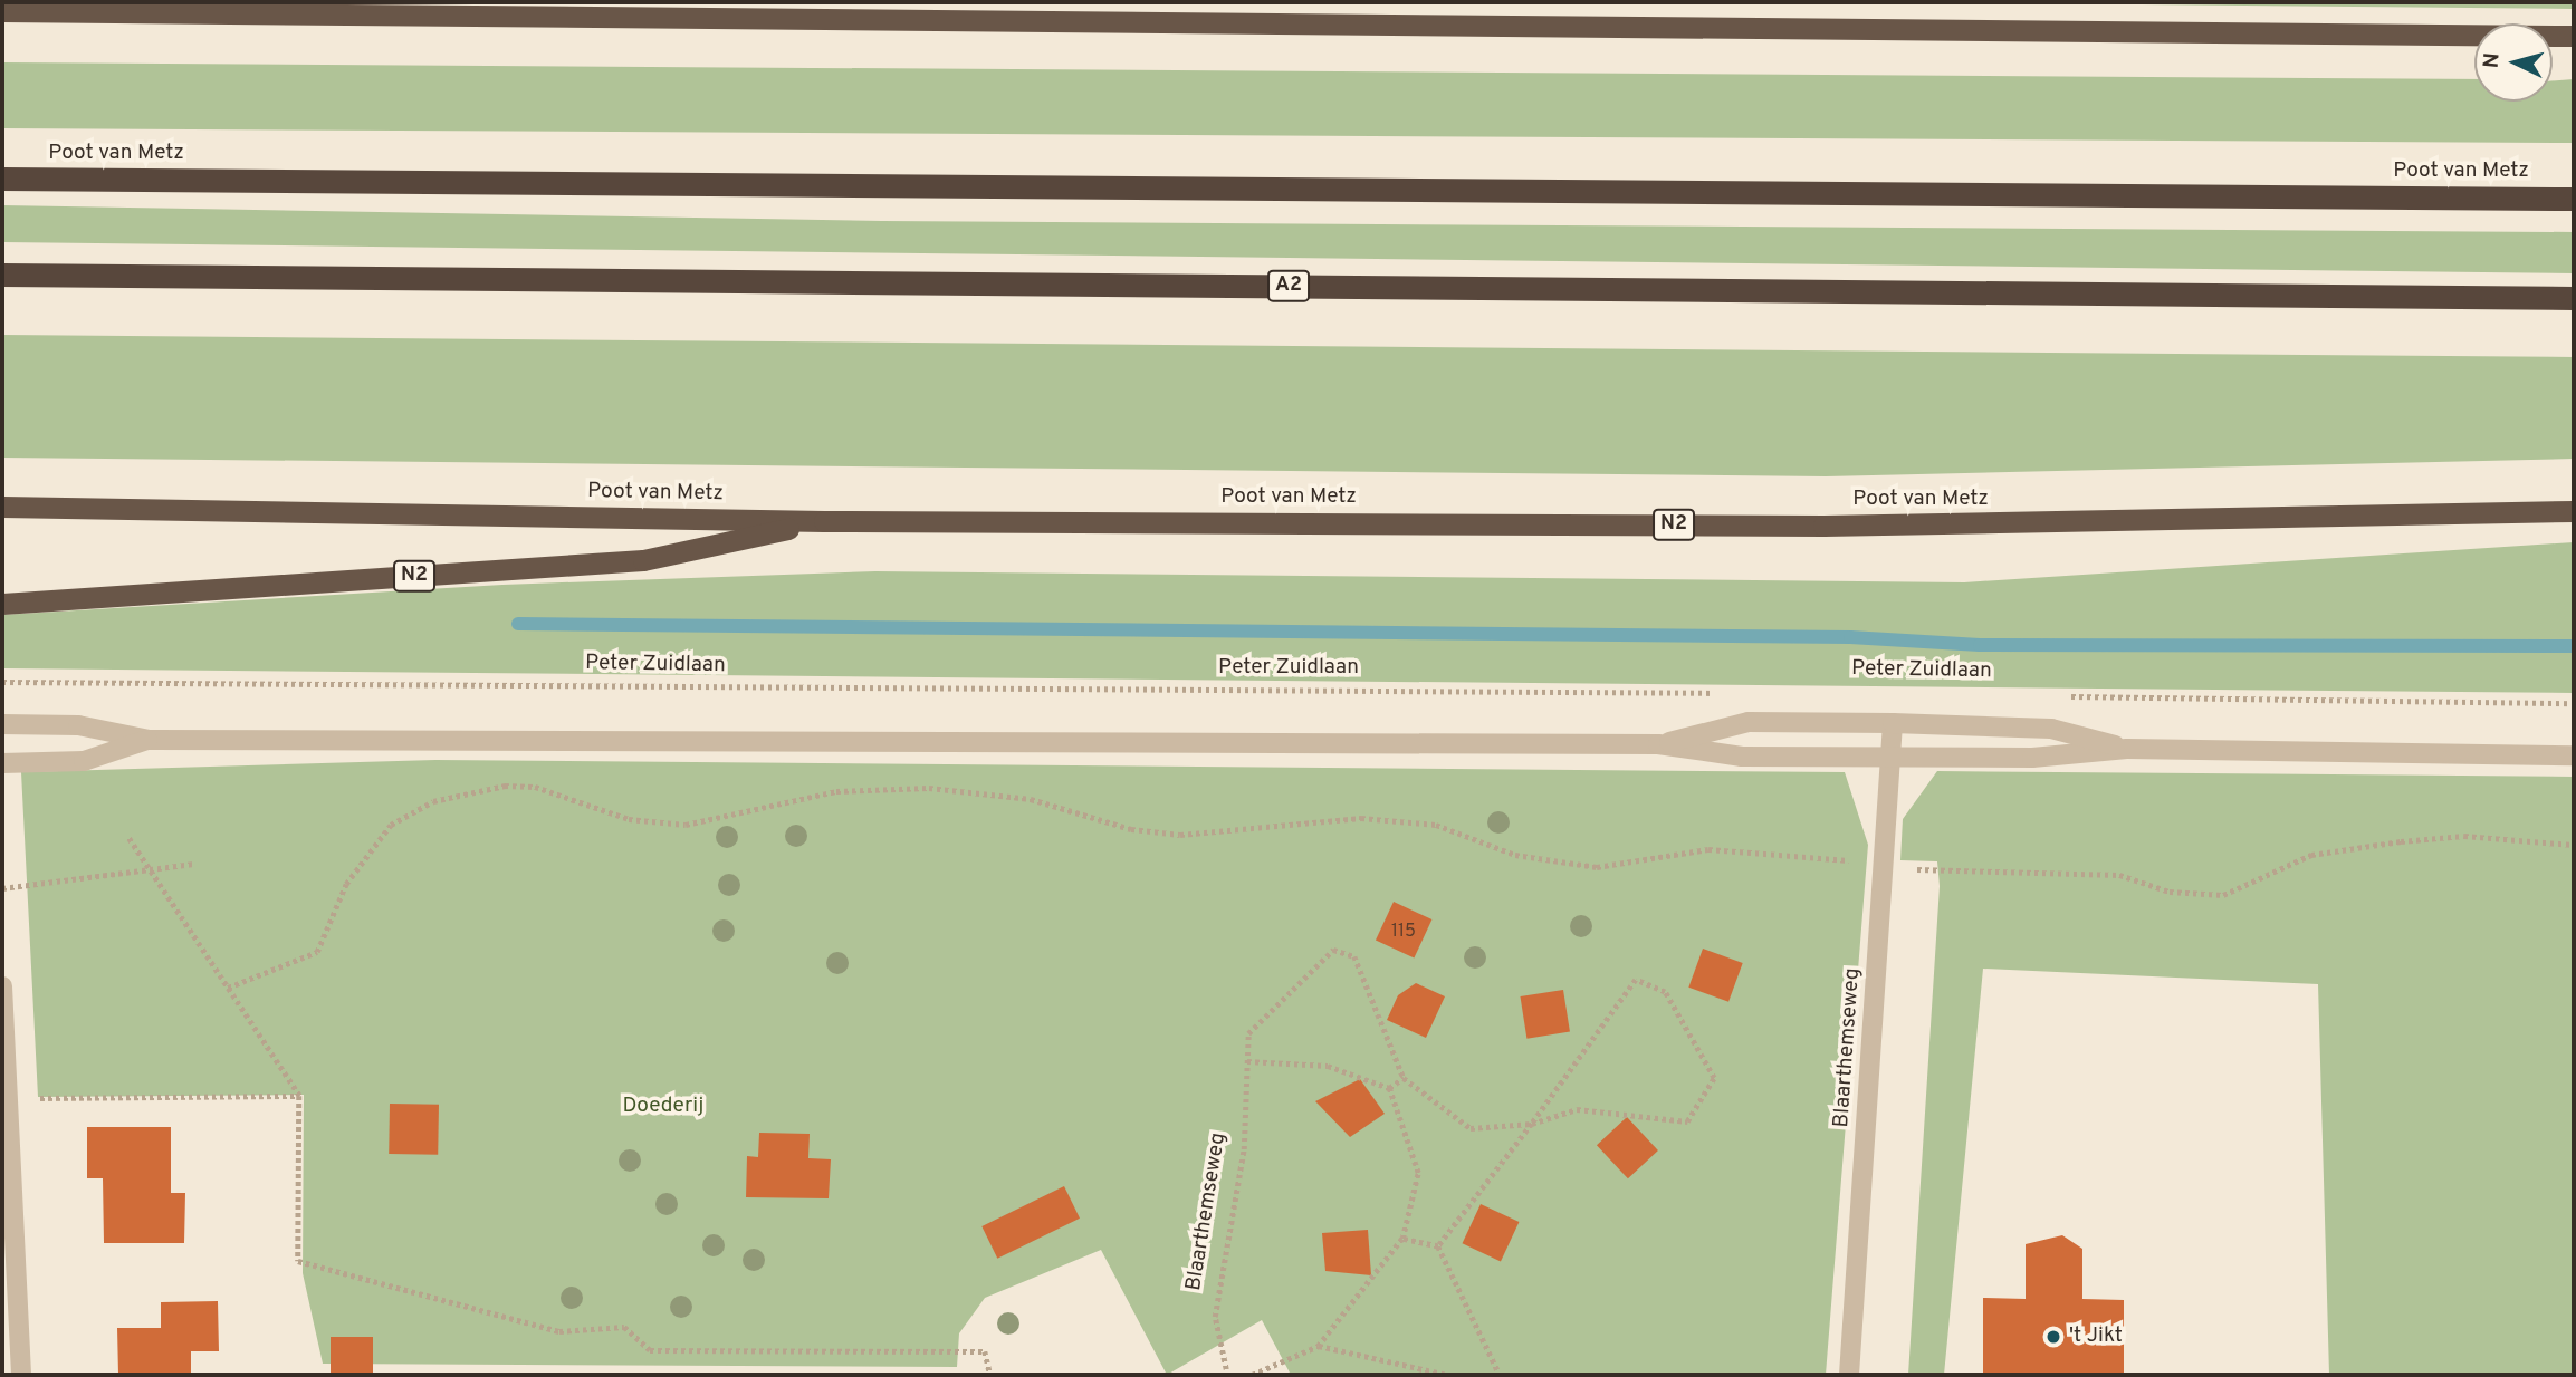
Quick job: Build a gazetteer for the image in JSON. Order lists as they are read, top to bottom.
{
  "streets": {
    "highway": ["Poot van Metz", "A2", "N2"],
    "street": ["Blaarthemseweg"],
    "path": ["Peter Zuidlaan"]
  },
  "crossings": [
    ["Poot van Metz", "N2"]
  ],
  "parks": ["Doederij"],
  "places": ["'t Jikt"],
  "house_numbers": ["115"],
  "north": "left"
}
